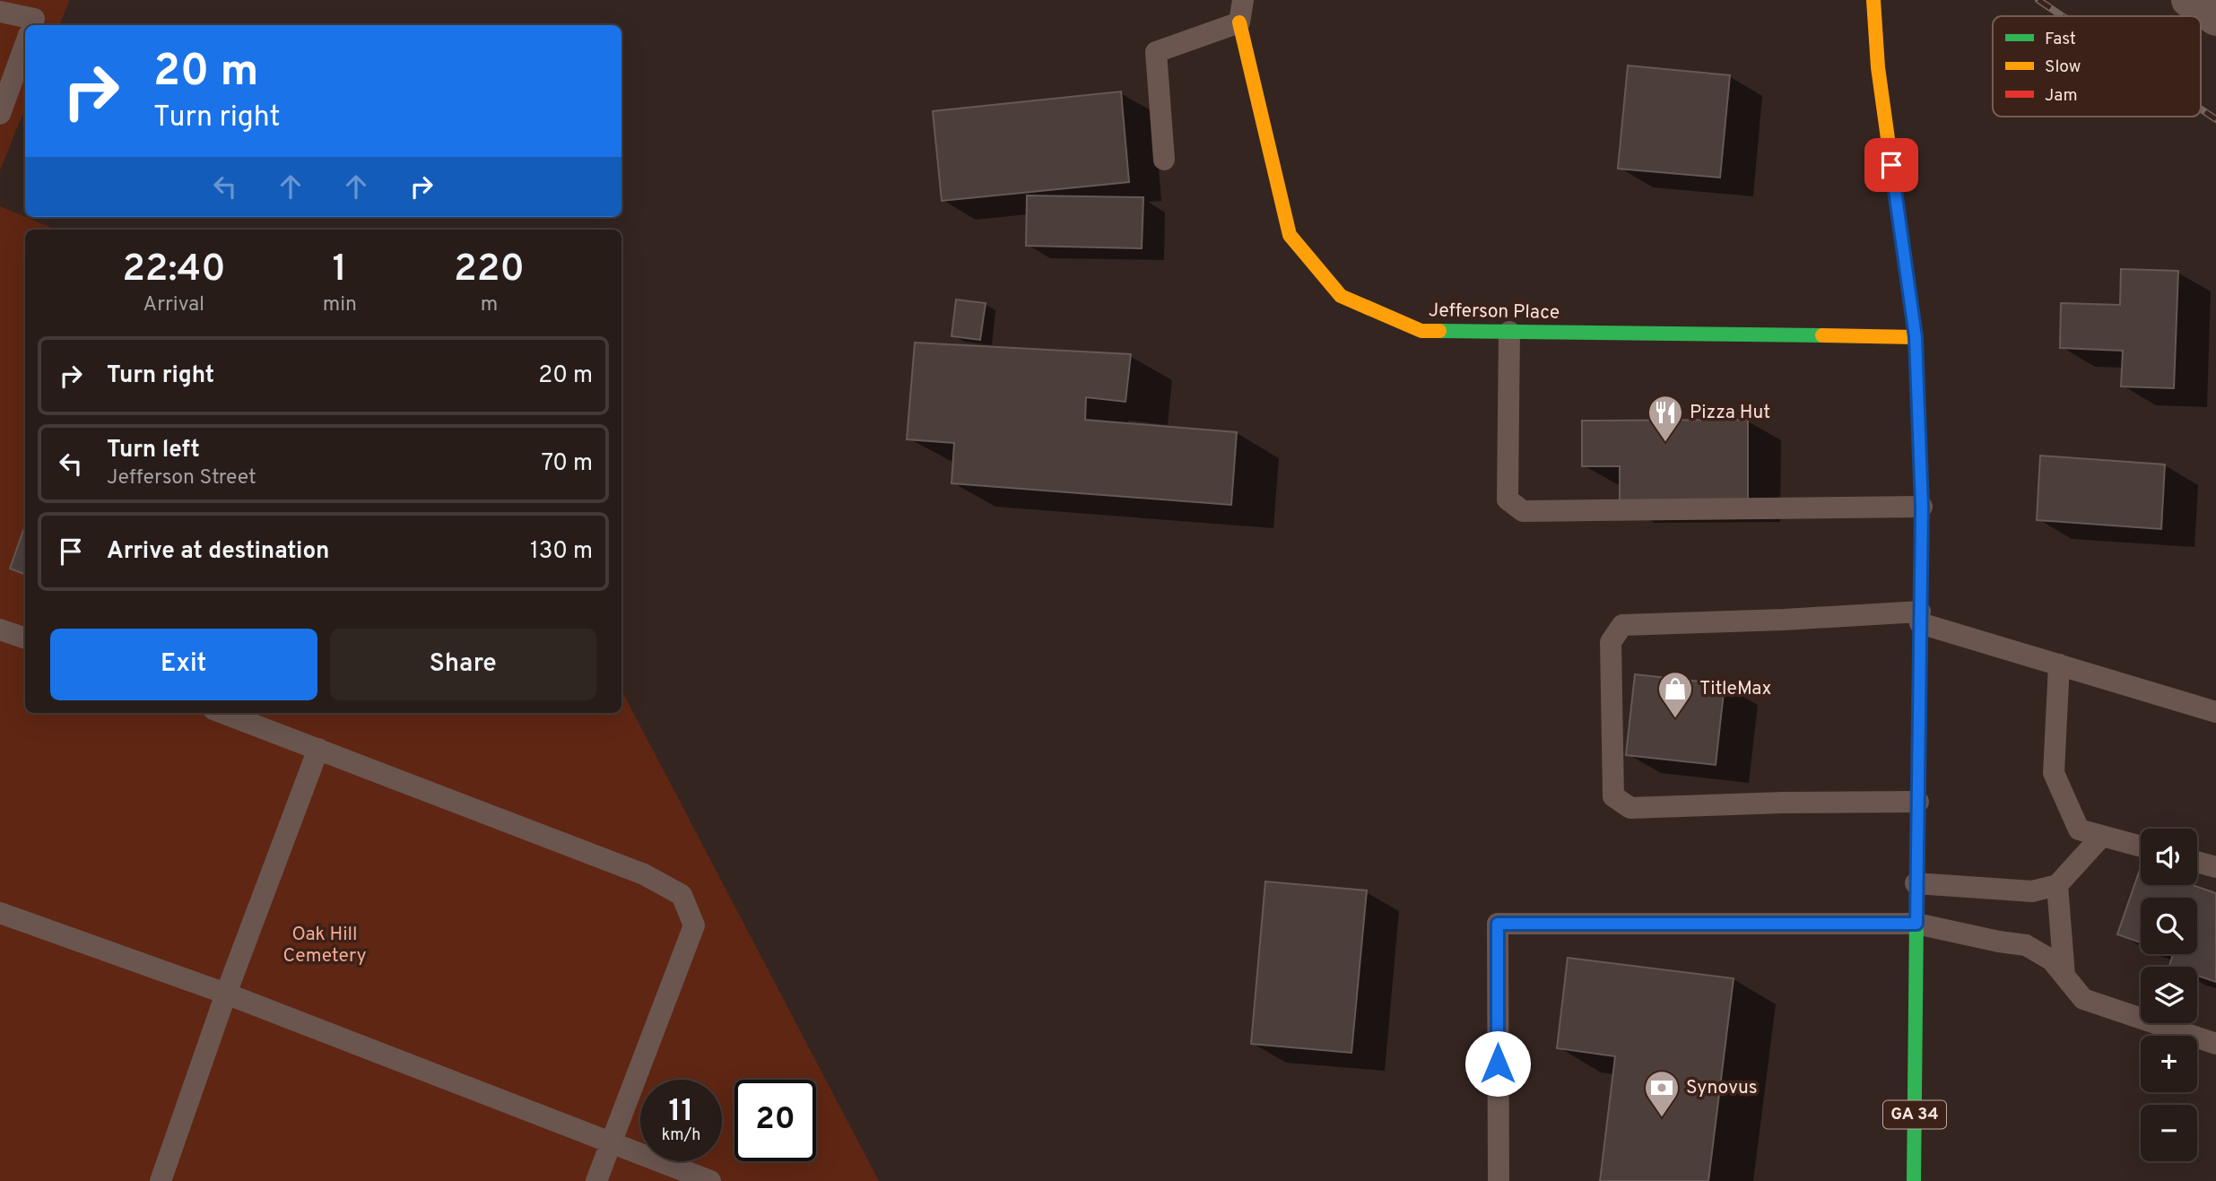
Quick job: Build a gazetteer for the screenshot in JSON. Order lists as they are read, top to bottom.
{
  "streets": {
    "main road": ["Jefferson Place", "GA 34"]
  },
  "crossings": [
    ["Jefferson Place", "GA 34"]
  ],
  "parks": ["Oak Hill Cemetery"],
  "places": {
    "restaurant": ["Pizza Hut"],
    "shop": ["TitleMax"],
    "bank": ["Synovus"]
  },
  "legend": ["Fast", "Slow", "Jam"],
  "page": {
    "turn": ["20 m", "Turn right"],
    "eta": [
      "22:40",
      "Arrival",
      "1",
      "min",
      "220",
      "m"
    ],
    "list": [
      {
        "name": "Turn right",
        "value": "20 m"
      },
      {
        "name": "Turn left",
        "note": "Jefferson Street",
        "value": "70 m"
      },
      {
        "name": "Arrive at destination",
        "value": "130 m"
      }
    ],
    "buttons": ["Exit", "Share"],
    "map_buttons": ["+", "−"],
    "speed": "11 km/h",
    "limit": "20"
  }
}
